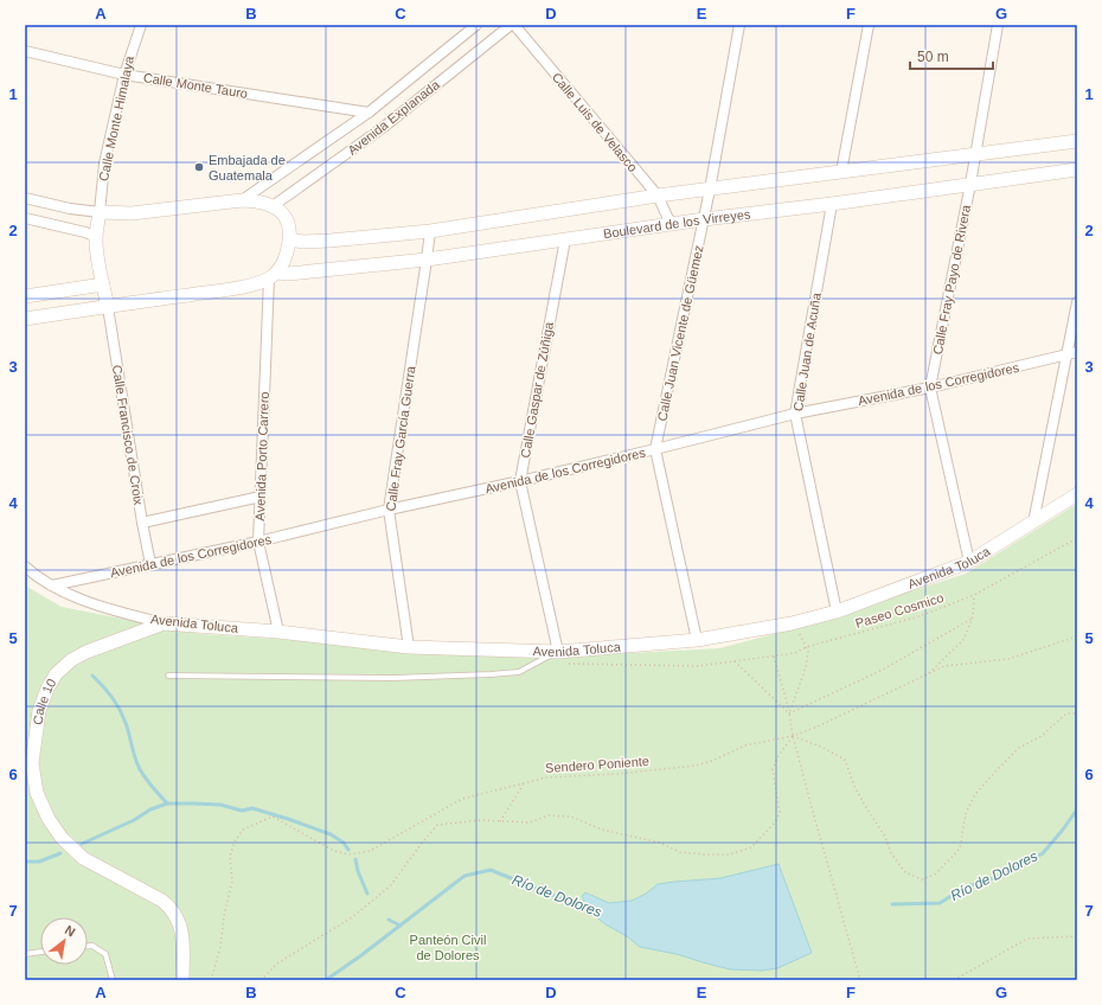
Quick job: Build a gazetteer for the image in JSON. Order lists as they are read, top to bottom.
{
  "streets": {
    "street": [
      "Calle Monte Tauro",
      "Avenida Explanada",
      "Calle Monte Himalaya",
      "Calle Luis de Velasco",
      "Boulevard de los Virreyes",
      "Calle Fray Payo de Rivera",
      "Calle Juan Vicente de Güemez",
      "Calle Juan de Acuña",
      "Avenida de los Corregidores",
      "Calle Gaspar de Zúñiga",
      "Calle Francisco de Croix",
      "Calle Fray García Guerra",
      "Avenida Porto Carrero",
      "Avenida Toluca",
      "Calle 10"
    ],
    "path": ["Paseo Cosmico", "Sendero Poniente"]
  },
  "crossings": [
    ["Calle Monte Tauro", "Avenida Explanada"],
    ["Calle Monte Tauro", "Calle Monte Himalaya"],
    ["Avenida Explanada", "Calle Luis de Velasco"],
    ["Calle Luis de Velasco", "Boulevard de los Virreyes"],
    ["Boulevard de los Virreyes", "Calle Fray Payo de Rivera"],
    ["Boulevard de los Virreyes", "Calle Juan Vicente de Güemez"],
    ["Boulevard de los Virreyes", "Calle Juan de Acuña"],
    ["Boulevard de los Virreyes", "Calle Gaspar de Zúñiga"],
    ["Boulevard de los Virreyes", "Calle Francisco de Croix"],
    ["Boulevard de los Virreyes", "Calle Fray García Guerra"],
    ["Boulevard de los Virreyes", "Avenida Porto Carrero"],
    ["Calle Fray Payo de Rivera", "Avenida de los Corregidores"],
    ["Calle Fray Payo de Rivera", "Avenida Toluca"],
    ["Calle Juan Vicente de Güemez", "Avenida de los Corregidores"],
    ["Calle Juan Vicente de Güemez", "Avenida Toluca"],
    ["Calle Juan de Acuña", "Avenida de los Corregidores"],
    ["Calle Juan de Acuña", "Avenida Toluca"],
    ["Avenida de los Corregidores", "Calle Gaspar de Zúñiga"],
    ["Avenida de los Corregidores", "Calle Francisco de Croix"],
    ["Avenida de los Corregidores", "Calle Fray García Guerra"],
    ["Avenida de los Corregidores", "Avenida Porto Carrero"],
    ["Avenida de los Corregidores", "Avenida Toluca"],
    ["Calle Gaspar de Zúñiga", "Avenida Toluca"],
    ["Calle Gaspar de Zúñiga", "Paseo Cosmico"],
    ["Calle Fray García Guerra", "Avenida Toluca"],
    ["Avenida Porto Carrero", "Avenida Toluca"],
    ["Avenida Toluca", "Paseo Cosmico"],
    ["Avenida Toluca", "Calle 10"]
  ],
  "water": ["Río de Dolores"],
  "parks": ["Panteón Civil de Dolores"],
  "places": ["Embajada de Guatemala"],
  "scale_bar": "50 m",
  "north": "top right",
  "grid": {
    "columns": [
      "A",
      "B",
      "C",
      "D",
      "E",
      "F",
      "G"
    ],
    "rows": [
      "1",
      "2",
      "3",
      "4",
      "5",
      "6",
      "7"
    ]
  }
}
